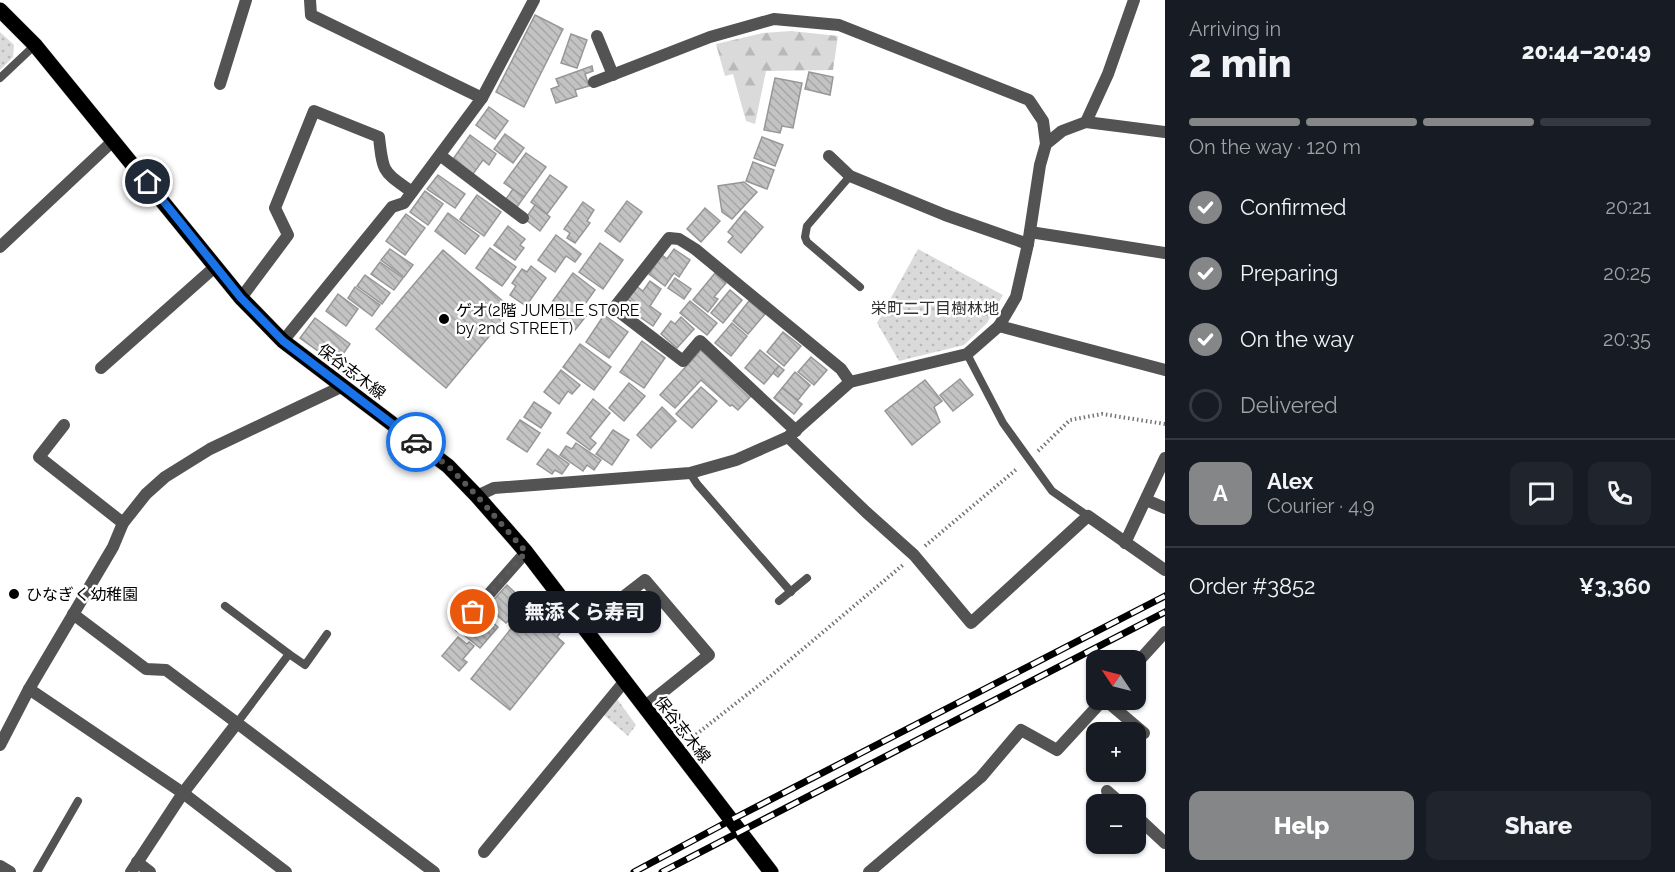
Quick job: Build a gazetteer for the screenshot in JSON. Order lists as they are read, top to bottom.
{
  "streets": {
    "main road": ["保谷志木線"]
  },
  "parks": ["栄町二丁目樹林地"],
  "places": ["ゲオ(2階 JUMBLE STORE by 2nd STREET)", "ひなぎく幼稚園", "無添くら寿司"],
  "north": "top left",
  "page": {
    "heading": ["2 min", "Arriving in", "20:44–20:49"],
    "panel": [
      "Alex",
      "Courier · 4.9",
      "Order #3852",
      "¥3,360"
    ],
    "bar": "On the way · 120 m",
    "list": [
      ["Confirmed", "20:21"],
      ["Preparing", "20:25"],
      ["On the way", "20:35"],
      "Delivered"
    ],
    "round": "A",
    "bubble": "無添くら寿司",
    "map_buttons": ["+", "−"],
    "buttons": ["Help", "Share"]
  }
}
